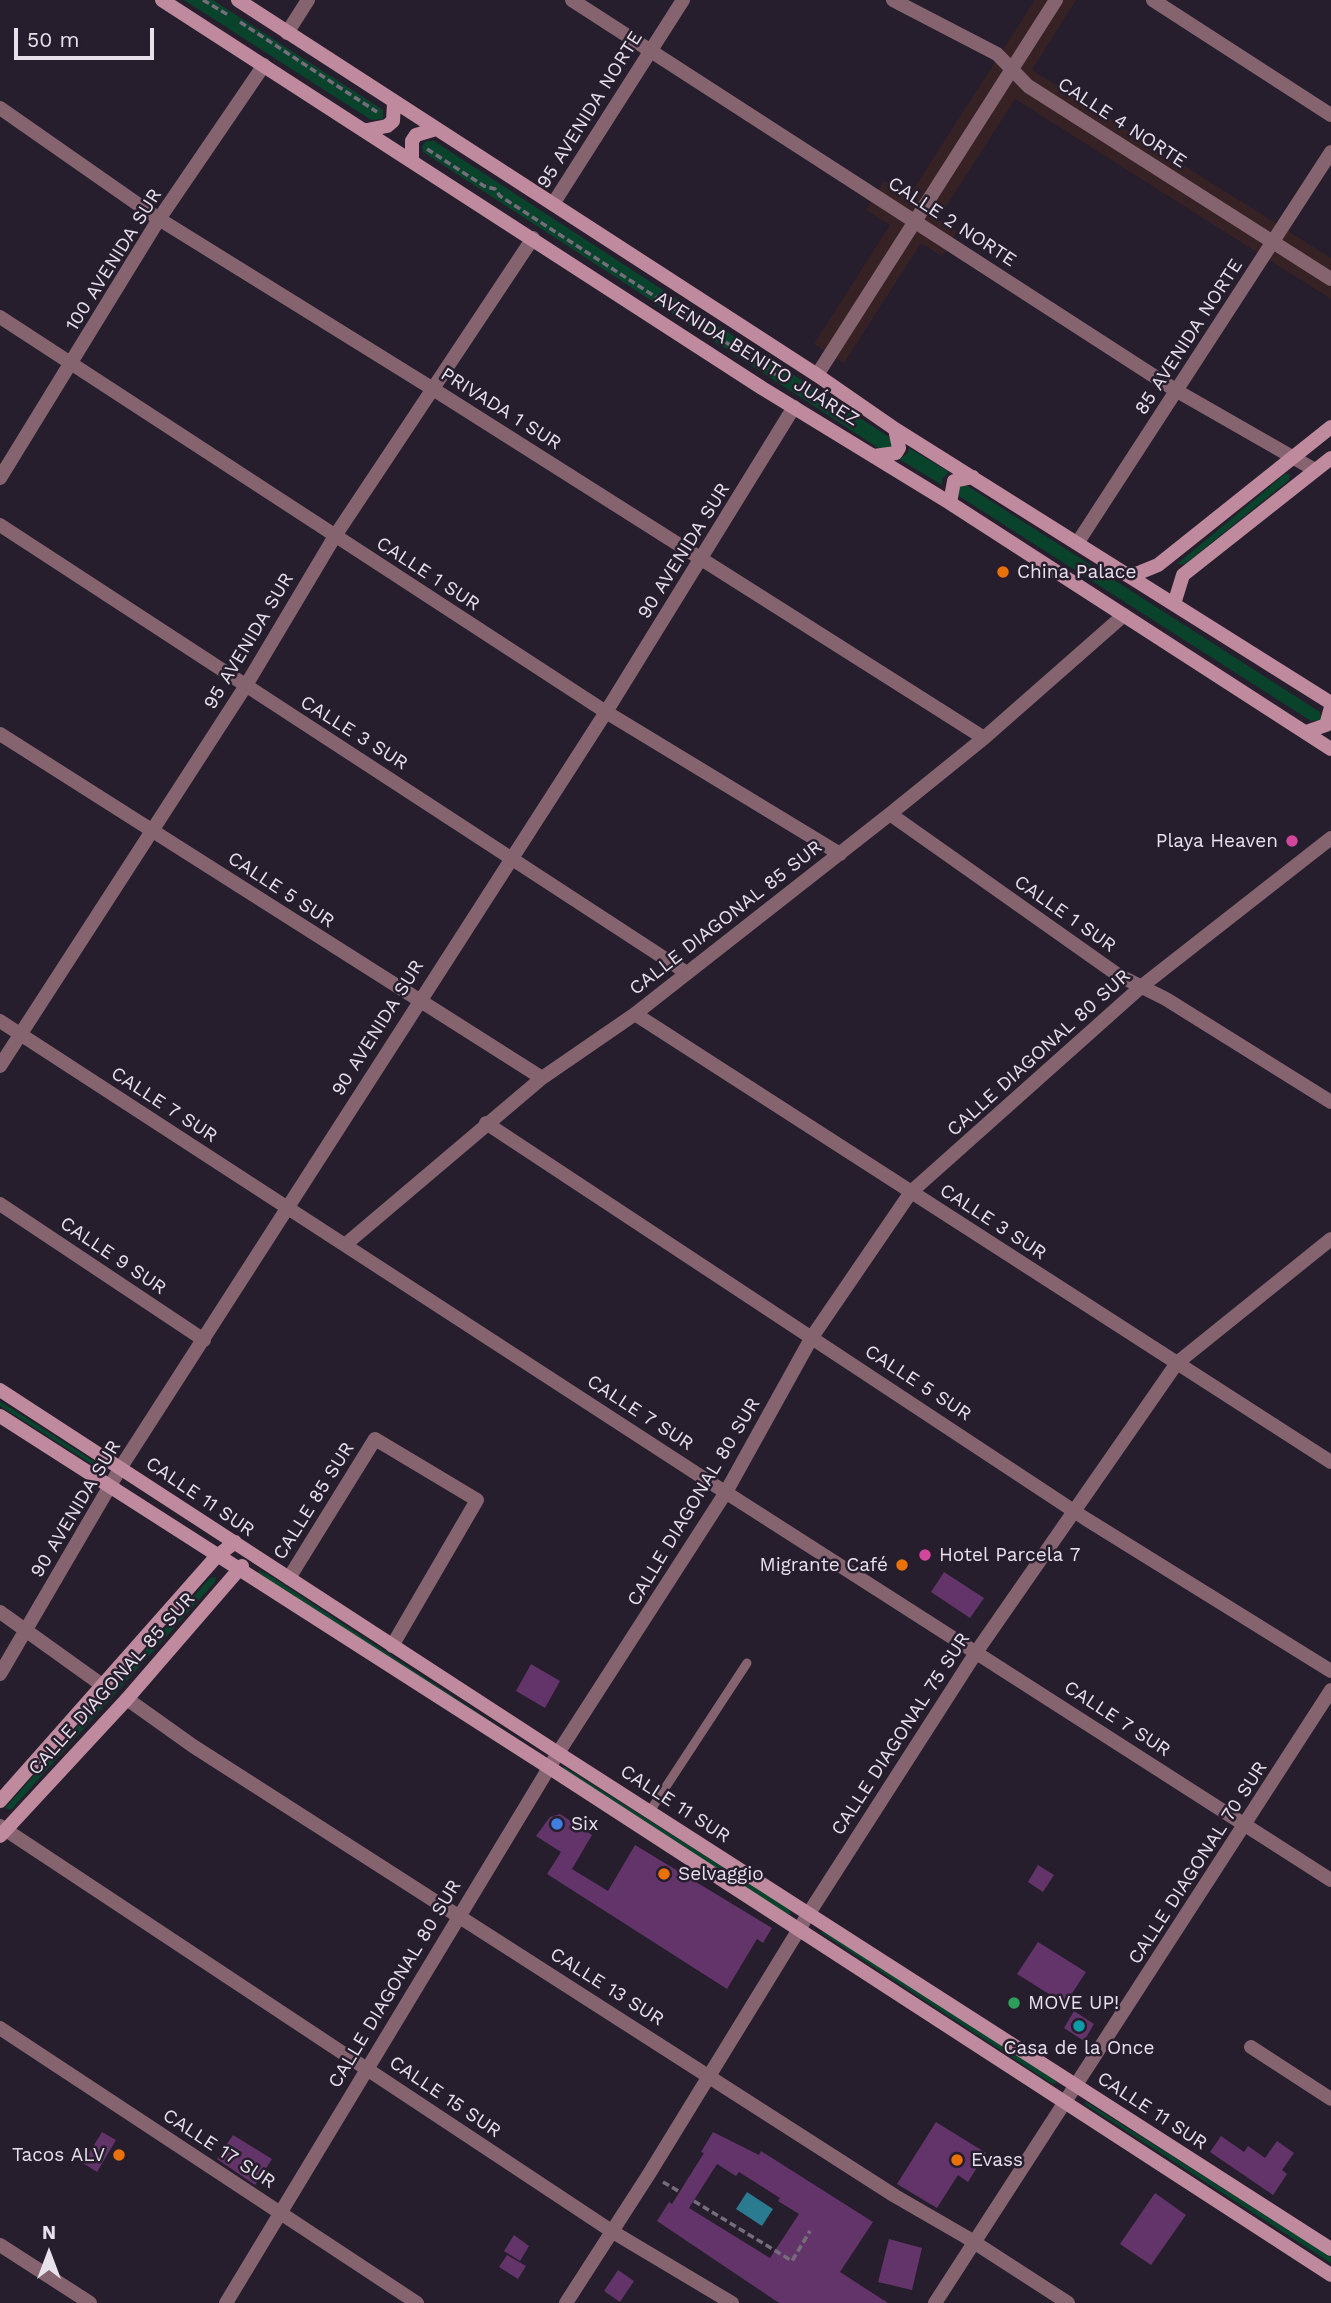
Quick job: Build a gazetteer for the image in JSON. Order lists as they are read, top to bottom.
{
  "streets": {
    "main road": ["AVENIDA BENITO JUÁREZ", "CALLE DIAGONAL 85 SUR", "CALLE 11 SUR"],
    "street": [
      "95 AVENIDA NORTE",
      "CALLE 4 NORTE",
      "CALLE 2 NORTE",
      "100 AVENIDA SUR",
      "85 AVENIDA NORTE",
      "PRIVADA 1 SUR",
      "90 AVENIDA SUR",
      "CALLE 1 SUR",
      "95 AVENIDA SUR",
      "CALLE 3 SUR",
      "CALLE 5 SUR",
      "CALLE DIAGONAL 80 SUR",
      "CALLE 7 SUR",
      "CALLE 9 SUR",
      "CALLE 85 SUR",
      "CALLE DIAGONAL 75 SUR",
      "CALLE DIAGONAL 70 SUR",
      "CALLE 13 SUR",
      "CALLE 15 SUR",
      "CALLE 17 SUR"
    ]
  },
  "crossings": [
    ["95 AVENIDA NORTE", "CALLE 2 NORTE"],
    ["95 AVENIDA NORTE", "AVENIDA BENITO JUÁREZ"],
    ["CALLE 4 NORTE", "85 AVENIDA NORTE"],
    ["CALLE 2 NORTE", "85 AVENIDA NORTE"],
    ["100 AVENIDA SUR", "AVENIDA BENITO JUÁREZ"],
    ["100 AVENIDA SUR", "PRIVADA 1 SUR"],
    ["100 AVENIDA SUR", "CALLE 1 SUR"],
    ["85 AVENIDA NORTE", "AVENIDA BENITO JUÁREZ"],
    ["AVENIDA BENITO JUÁREZ", "90 AVENIDA SUR"],
    ["AVENIDA BENITO JUÁREZ", "95 AVENIDA SUR"],
    ["AVENIDA BENITO JUÁREZ", "CALLE DIAGONAL 85 SUR"],
    ["PRIVADA 1 SUR", "90 AVENIDA SUR"],
    ["PRIVADA 1 SUR", "95 AVENIDA SUR"],
    ["PRIVADA 1 SUR", "CALLE DIAGONAL 85 SUR"],
    ["90 AVENIDA SUR", "CALLE 1 SUR"],
    ["90 AVENIDA SUR", "CALLE 3 SUR"],
    ["90 AVENIDA SUR", "CALLE 5 SUR"],
    ["90 AVENIDA SUR", "CALLE 7 SUR"],
    ["90 AVENIDA SUR", "CALLE 9 SUR"],
    ["90 AVENIDA SUR", "CALLE 11 SUR"],
    ["CALLE 1 SUR", "95 AVENIDA SUR"],
    ["CALLE 1 SUR", "CALLE DIAGONAL 85 SUR"],
    ["CALLE 1 SUR", "CALLE DIAGONAL 80 SUR"],
    ["95 AVENIDA SUR", "CALLE 3 SUR"],
    ["95 AVENIDA SUR", "CALLE 5 SUR"],
    ["95 AVENIDA SUR", "CALLE 7 SUR"],
    ["CALLE 3 SUR", "CALLE DIAGONAL 85 SUR"],
    ["CALLE 3 SUR", "CALLE DIAGONAL 80 SUR"],
    ["CALLE 3 SUR", "CALLE DIAGONAL 75 SUR"],
    ["CALLE 5 SUR", "CALLE DIAGONAL 85 SUR"],
    ["CALLE 5 SUR", "CALLE DIAGONAL 80 SUR"],
    ["CALLE 5 SUR", "CALLE DIAGONAL 75 SUR"],
    ["CALLE DIAGONAL 85 SUR", "CALLE 7 SUR"],
    ["CALLE DIAGONAL 85 SUR", "CALLE 11 SUR"],
    ["CALLE DIAGONAL 85 SUR", "CALLE 13 SUR"],
    ["CALLE DIAGONAL 85 SUR", "CALLE 15 SUR"],
    ["CALLE DIAGONAL 80 SUR", "CALLE 7 SUR"],
    ["CALLE DIAGONAL 80 SUR", "CALLE 11 SUR"],
    ["CALLE DIAGONAL 80 SUR", "CALLE 13 SUR"],
    ["CALLE DIAGONAL 80 SUR", "CALLE 15 SUR"],
    ["CALLE DIAGONAL 80 SUR", "CALLE 17 SUR"],
    ["CALLE 7 SUR", "CALLE DIAGONAL 75 SUR"],
    ["CALLE 7 SUR", "CALLE DIAGONAL 70 SUR"],
    ["CALLE 11 SUR", "CALLE 85 SUR"],
    ["CALLE 11 SUR", "CALLE DIAGONAL 75 SUR"],
    ["CALLE 11 SUR", "CALLE DIAGONAL 70 SUR"],
    ["CALLE DIAGONAL 75 SUR", "CALLE 13 SUR"],
    ["CALLE DIAGONAL 75 SUR", "CALLE 15 SUR"],
    ["CALLE DIAGONAL 70 SUR", "CALLE 13 SUR"]
  ],
  "places": [
    "China Palace",
    "Playa Heaven",
    "Hotel Parcela 7",
    "Migrante Café",
    "Six",
    "Selvaggio",
    "MOVE UP!",
    "Casa de la Once",
    "Tacos ALV",
    "Evass"
  ],
  "scale_bar": "50 m",
  "north": "top"
}
